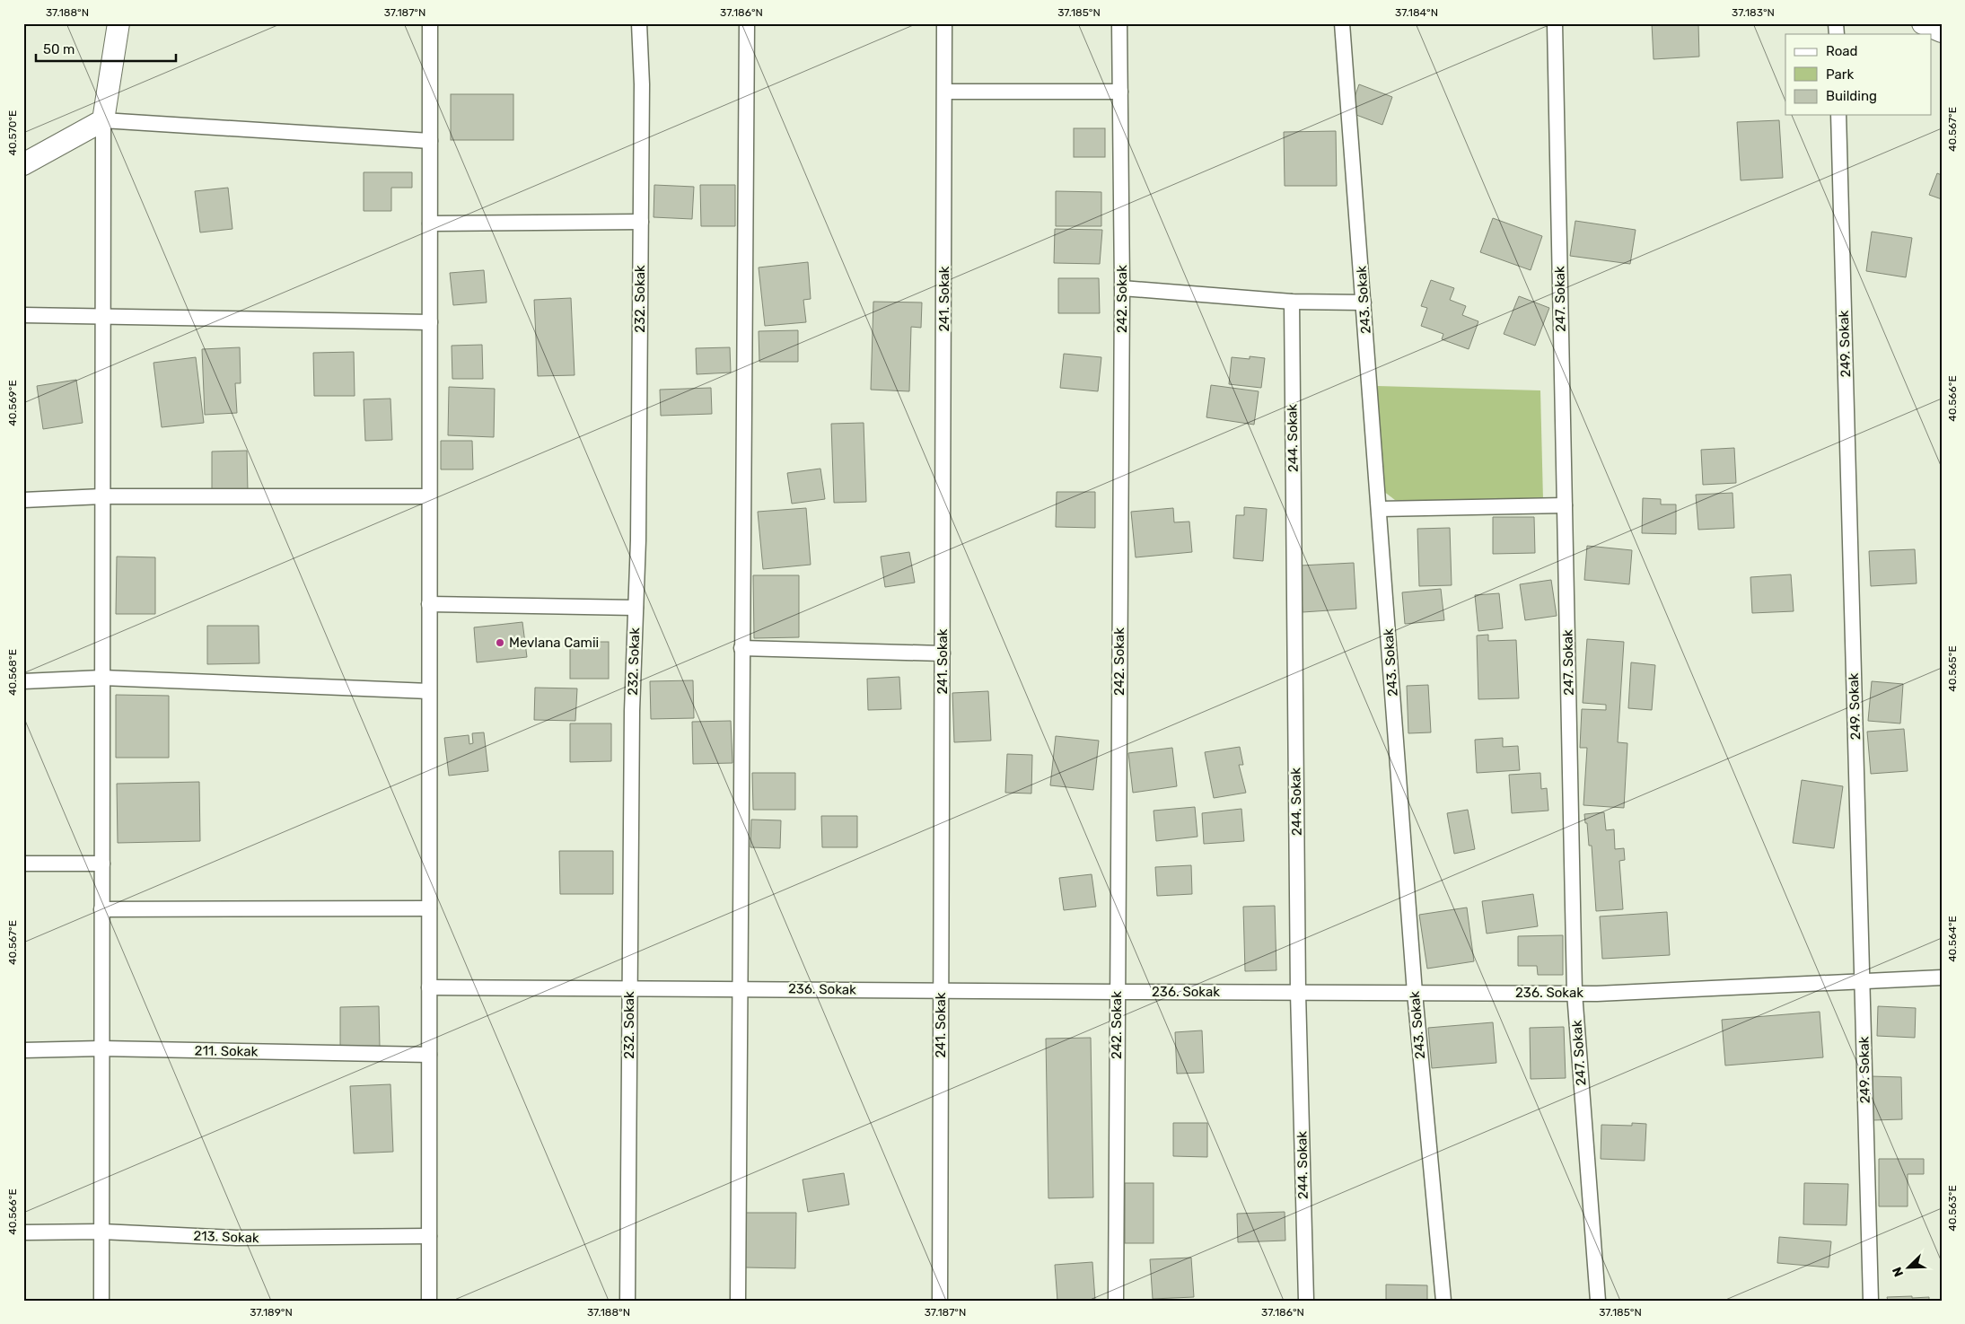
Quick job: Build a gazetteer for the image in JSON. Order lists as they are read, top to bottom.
{
  "streets": {
    "street": [
      "232. Sokak",
      "241. Sokak",
      "242. Sokak",
      "247. Sokak",
      "243. Sokak",
      "249. Sokak",
      "244. Sokak",
      "236. Sokak",
      "211. Sokak",
      "213. Sokak"
    ]
  },
  "crossings": [
    ["232. Sokak", "236. Sokak"],
    ["241. Sokak", "236. Sokak"],
    ["242. Sokak", "236. Sokak"],
    ["247. Sokak", "236. Sokak"],
    ["243. Sokak", "236. Sokak"],
    ["249. Sokak", "236. Sokak"],
    ["244. Sokak", "236. Sokak"]
  ],
  "places": ["Mevlana Camii"],
  "legend": ["Road", "Park", "Building"],
  "scale_bar": "50 m",
  "north": "bottom left",
  "coordinates": [
    "37.188°N",
    "37.187°N",
    "37.186°N",
    "37.185°N",
    "37.184°N",
    "37.183°N",
    "40.567°E",
    "40.570°E",
    "40.566°E",
    "40.569°E",
    "40.565°E",
    "40.568°E",
    "40.564°E",
    "40.563°E",
    "37.189°N"
  ]
}
